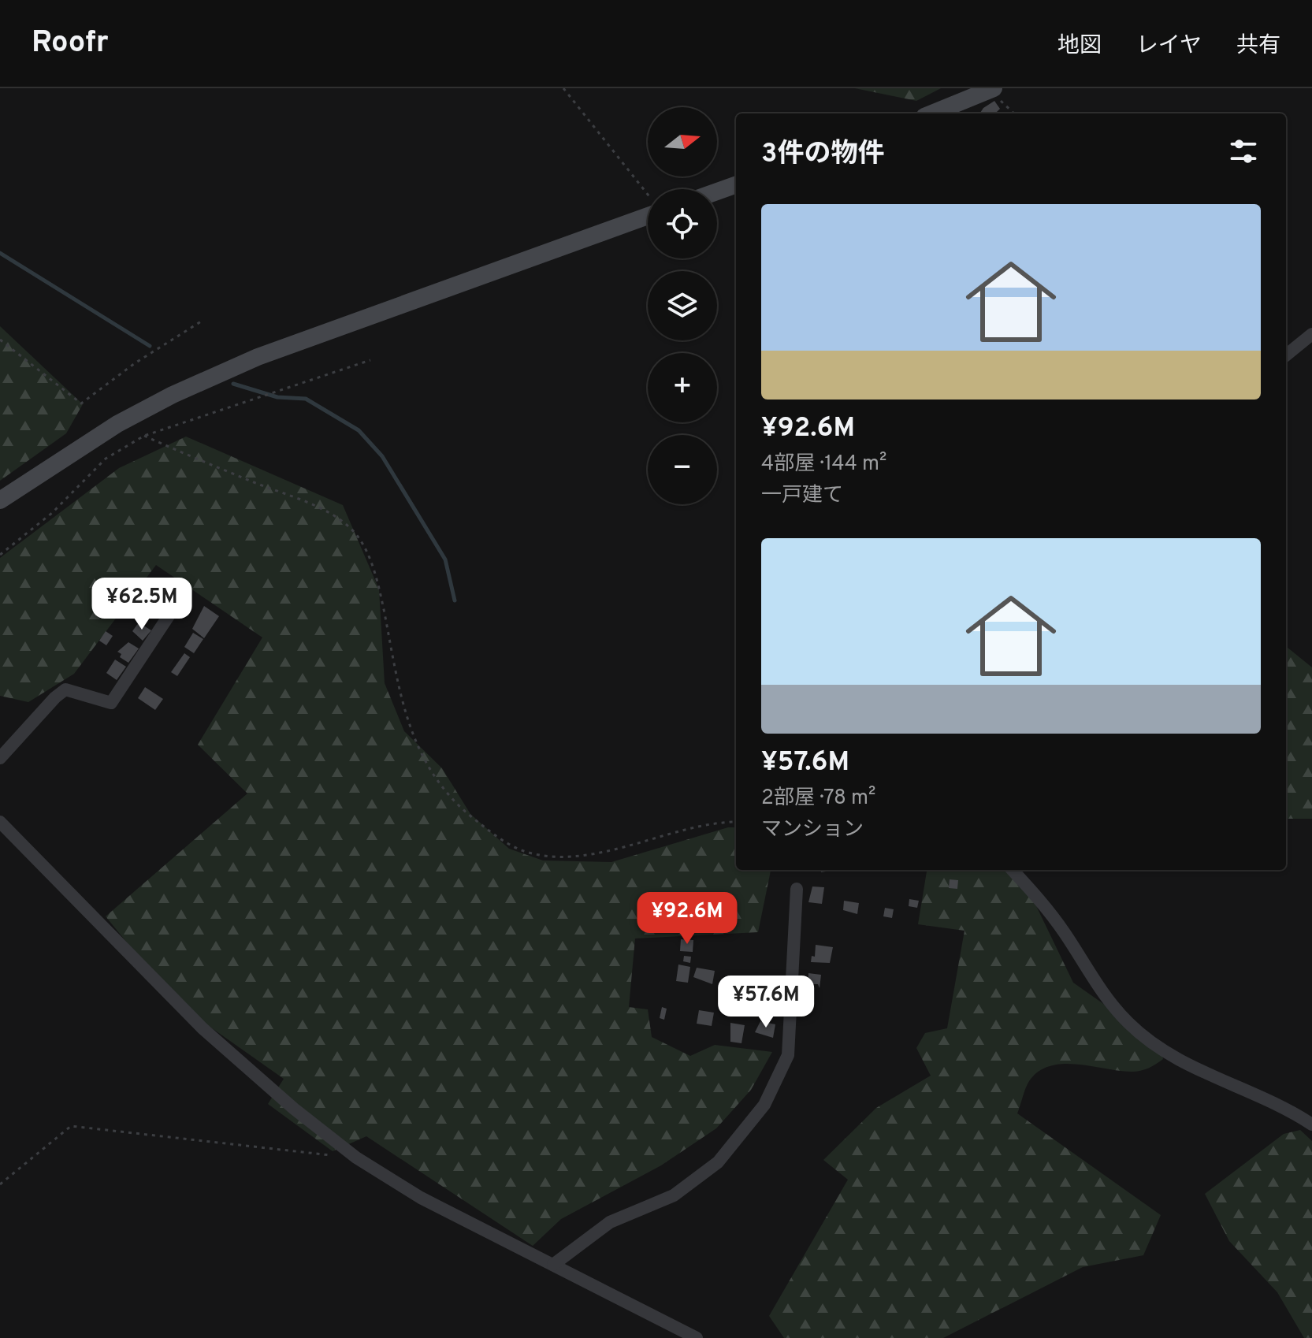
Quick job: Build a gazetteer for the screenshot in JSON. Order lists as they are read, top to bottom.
{
  "north": "right",
  "page": {
    "header": "Roofr",
    "nav": ["地図", "レイヤ", "共有"],
    "map_buttons": ["+", "−"],
    "heading": "3件の物件",
    "list": [
      {
        "name": "¥92.6M",
        "note": "4部屋 · 144 m² · 一戸建て"
      },
      {
        "name": "¥57.6M",
        "note": "2部屋 · 78 m² · マンション"
      }
    ],
    "price": ["¥62.5M", "¥92.6M", "¥57.6M"]
  }
}
